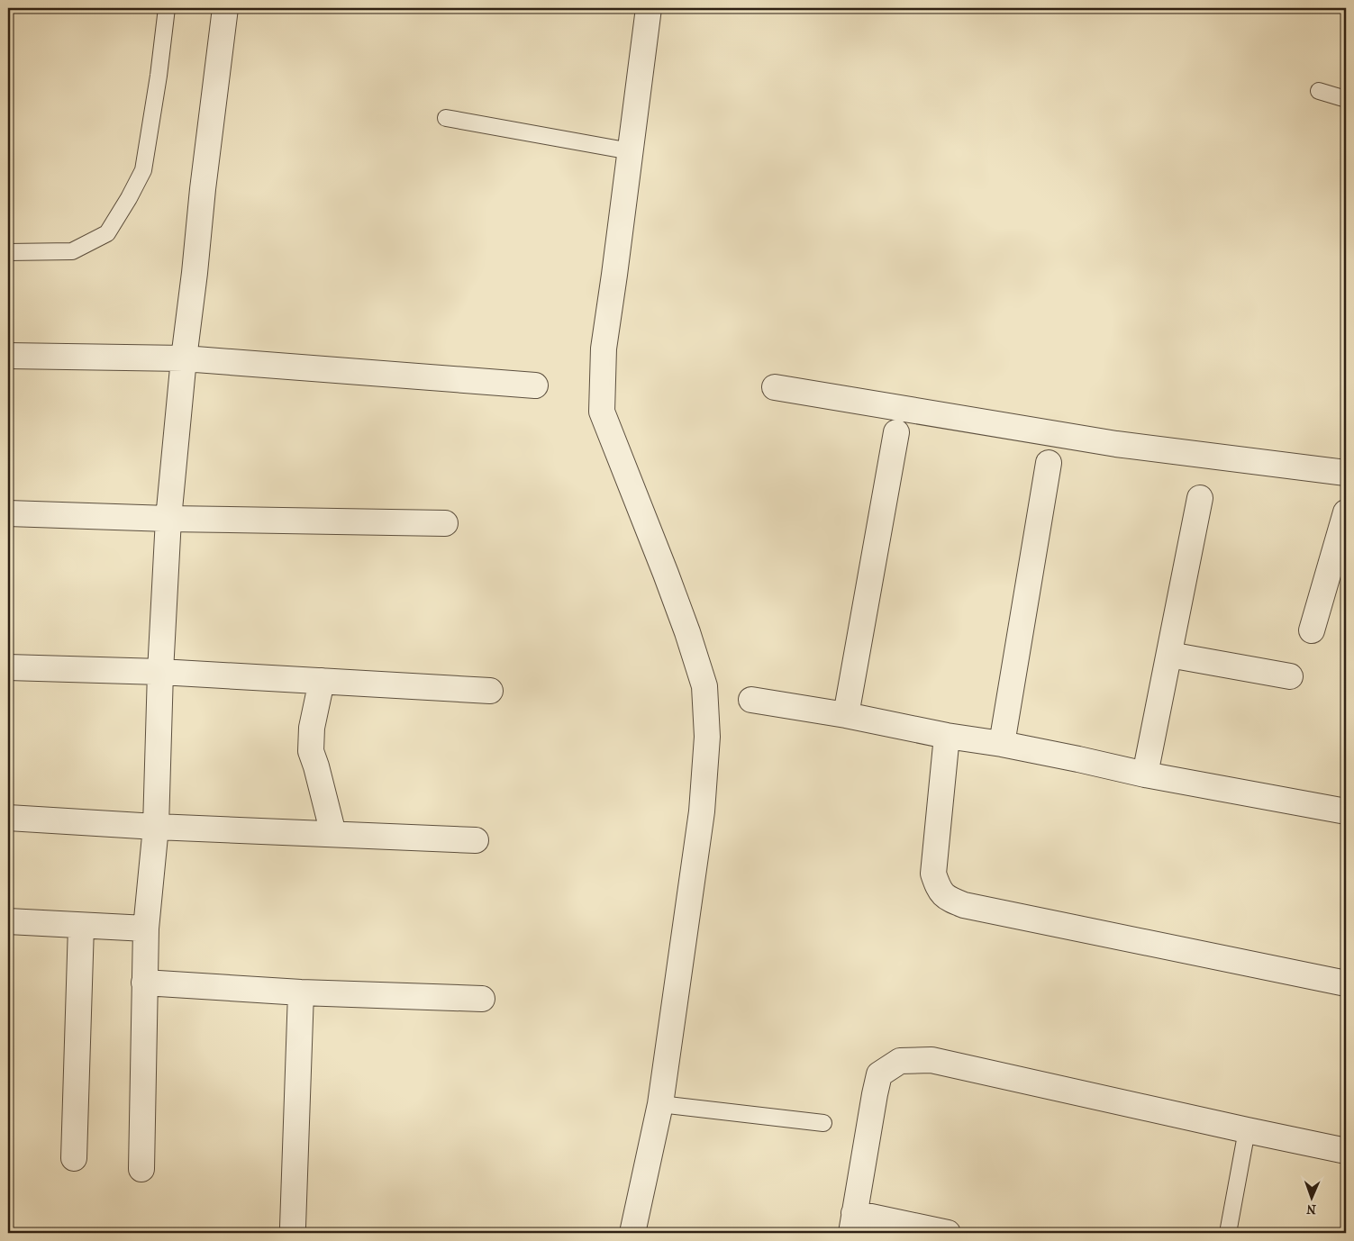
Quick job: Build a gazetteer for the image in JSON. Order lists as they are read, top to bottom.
{
  "north": "bottom"
}
